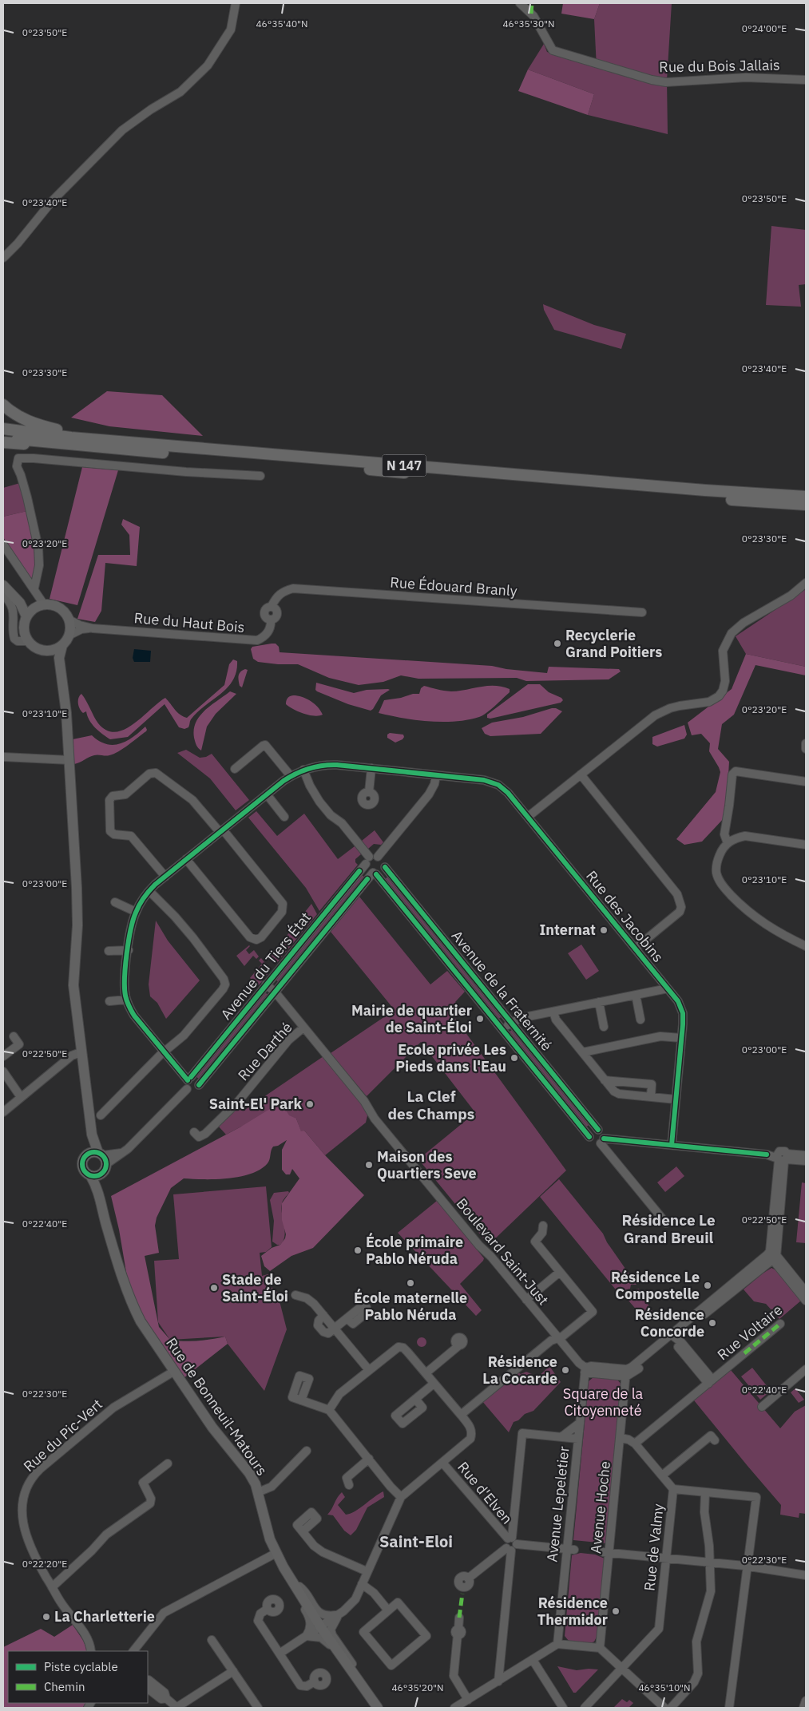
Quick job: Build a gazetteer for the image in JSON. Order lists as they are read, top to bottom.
{
  "streets": {
    "highway": ["N 147"],
    "main road": ["Rue de Bonneuil-Matours"],
    "street": [
      "Rue du Bois Jallais",
      "Rue Édouard Branly",
      "Rue du Haut Bois",
      "Rue des Jacobins",
      "Avenue du Tiers État",
      "Avenue de la Fraternité",
      "Rue Darthé",
      "Boulevard Saint-Just",
      "Rue Voltaire",
      "Rue du Pic-Vert",
      "Rue d'Elven",
      "Avenue Lepeletier",
      "Avenue Hoche",
      "Rue de Valmy"
    ]
  },
  "crossings": [
    ["Rue Édouard Branly", "Rue du Haut Bois"],
    ["Rue des Jacobins", "Avenue de la Fraternité"],
    ["Avenue du Tiers État", "Avenue de la Fraternité"],
    ["Avenue du Tiers État", "Boulevard Saint-Just"],
    ["Avenue du Tiers État", "Rue de Bonneuil-Matours"],
    ["Rue Darthé", "Boulevard Saint-Just"],
    ["Boulevard Saint-Just", "Avenue Lepeletier"],
    ["Rue Voltaire", "Rue de Valmy"],
    ["Rue de Bonneuil-Matours", "Rue du Pic-Vert"],
    ["Avenue Hoche", "Rue de Valmy"]
  ],
  "districts": ["La Clef des Champs", "Résidence Le Grand Breuil", "Saint-Eloi"],
  "parks": ["Square de la Citoyenneté"],
  "places": [
    "Recyclerie Grand Poitiers",
    "Internat",
    "Mairie de quartier de Saint-Éloi",
    "Ecole privée Les Pieds dans l'Eau",
    "Saint-El' Park",
    "Maison des Quartiers Seve",
    "École primaire Pablo Néruda",
    "École maternelle Pablo Néruda",
    "Résidence Le Compostelle",
    "Stade de Saint-Éloi",
    "Résidence Concorde",
    "Résidence La Cocarde",
    "Résidence Thermidor",
    "La Charletterie"
  ],
  "legend": ["Piste cyclable", "Chemin"],
  "coordinates": [
    "46°35'40\"N",
    "46°35'30\"N",
    "0°24'00\"E",
    "0°23'50\"E",
    "0°23'40\"E",
    "0°23'30\"E",
    "0°23'20\"E",
    "0°23'10\"E",
    "0°23'00\"E",
    "0°22'50\"E",
    "0°22'40\"E",
    "0°22'30\"E",
    "0°22'20\"E",
    "46°35'20\"N",
    "46°35'10\"N"
  ]
}
